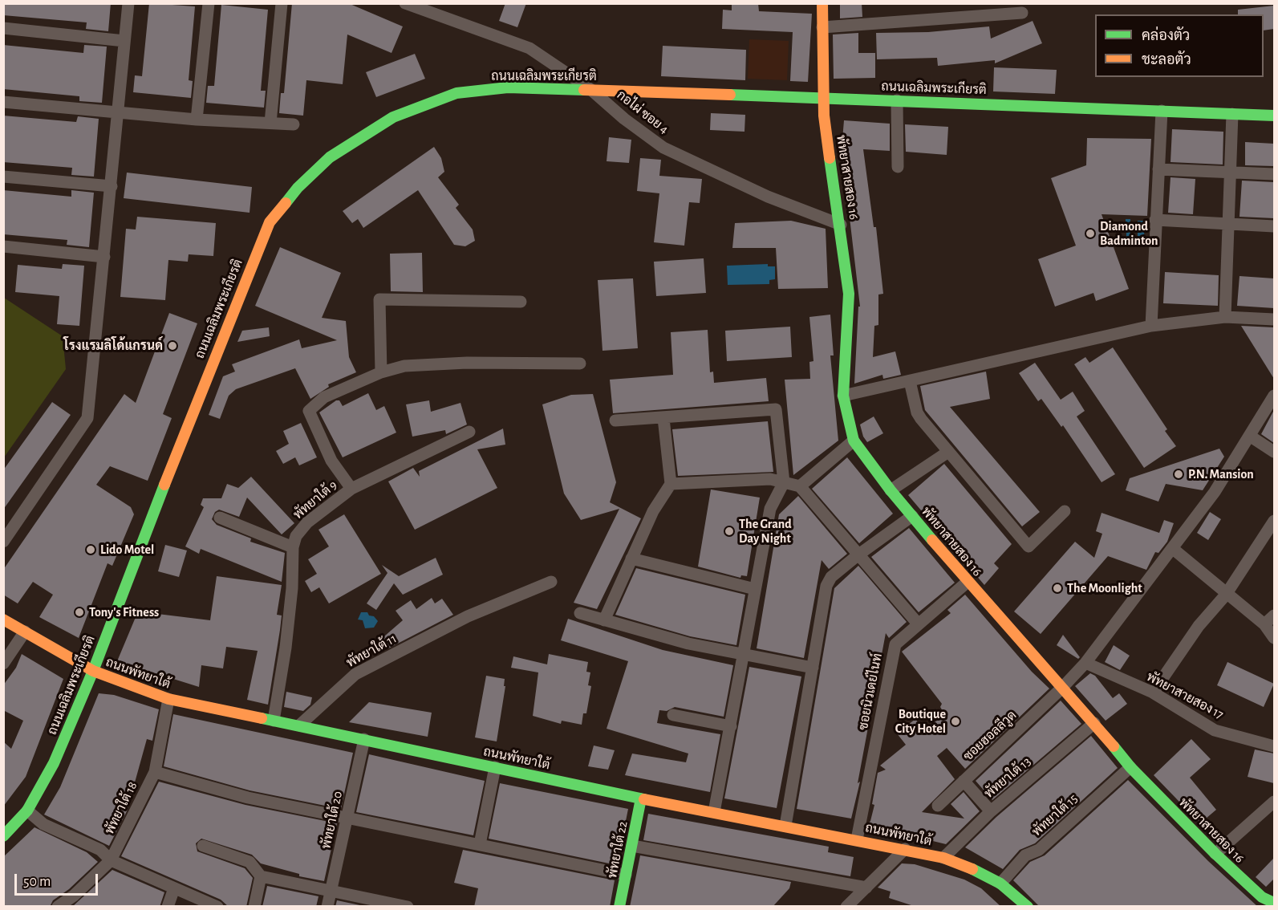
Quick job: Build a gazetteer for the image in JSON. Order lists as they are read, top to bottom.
{
  "streets": {
    "main road": [
      "ถนนเฉลิมพระเกียรติ",
      "พัทยาสายสอง 16",
      "ถนนพัทยาใต้",
      "พัทยาใต้ 22"
    ],
    "street": [
      "กอไผ่ ซอย 4",
      "พัทยาใต้ 9",
      "พัทยาใต้ 11",
      "ซอยนิวเดย์ไนท์",
      "พัทยาสายสอง 17",
      "ซอยฮอลลีวูด",
      "พัทยาใต้ 13",
      "พัทยาใต้ 18",
      "พัทยาใต้ 15",
      "พัทยาใต้ 20"
    ]
  },
  "crossings": [
    ["ถนนเฉลิมพระเกียรติ", "กอไผ่ ซอย 4"],
    ["ถนนเฉลิมพระเกียรติ", "พัทยาสายสอง 16"],
    ["ถนนเฉลิมพระเกียรติ", "ถนนพัทยาใต้"],
    ["กอไผ่ ซอย 4", "พัทยาสายสอง 16"],
    ["พัทยาสายสอง 16", "ซอยนิวเดย์ไนท์"],
    ["พัทยาสายสอง 16", "ซอยฮอลลีวูด"],
    ["พัทยาสายสอง 16", "พัทยาใต้ 13"],
    ["พัทยาสายสอง 16", "พัทยาใต้ 15"],
    ["พัทยาใต้ 9", "ถนนพัทยาใต้"],
    ["พัทยาใต้ 11", "ถนนพัทยาใต้"],
    ["ถนนพัทยาใต้", "ซอยนิวเดย์ไนท์"],
    ["ถนนพัทยาใต้", "พัทยาใต้ 13"],
    ["ถนนพัทยาใต้", "พัทยาใต้ 18"],
    ["ถนนพัทยาใต้", "พัทยาใต้ 15"],
    ["ถนนพัทยาใต้", "พัทยาใต้ 20"],
    ["ถนนพัทยาใต้", "พัทยาใต้ 22"],
    ["พัทยาสายสอง 17", "ซอยฮอลลีวูด"]
  ],
  "places": [
    "Diamond Badminton",
    "โรงแรมลิโด้แกรนด์",
    "P.N. Mansion",
    "The Grand Day Night",
    "Lido Motel",
    "The Moonlight",
    "Tony's Fitness",
    "Boutique City Hotel"
  ],
  "legend": ["คล่องตัว", "ชะลอตัว"],
  "scale_bar": "50 m"
}
